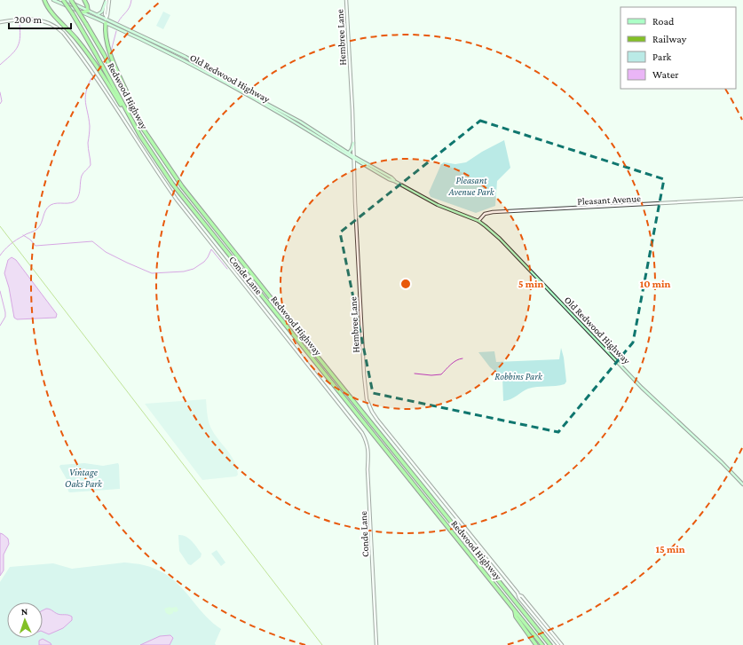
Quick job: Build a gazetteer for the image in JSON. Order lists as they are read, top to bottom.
{
  "streets": {
    "highway": ["Redwood Highway"],
    "main road": ["Old Redwood Highway"],
    "street": ["Hembree Lane", "Pleasant Avenue", "Conde Lane"]
  },
  "crossings": [
    ["Hembree Lane", "Old Redwood Highway"],
    ["Old Redwood Highway", "Pleasant Avenue"]
  ],
  "parks": ["Pleasant Avenue Park", "Robbins Park", "Vintage Oaks Park"],
  "legend": [
    "Road",
    "Railway",
    "Park",
    "Water"
  ],
  "scale_bar": "200 m",
  "north": "top",
  "rings": ["5 min", "10 min", "15 min"]
}
